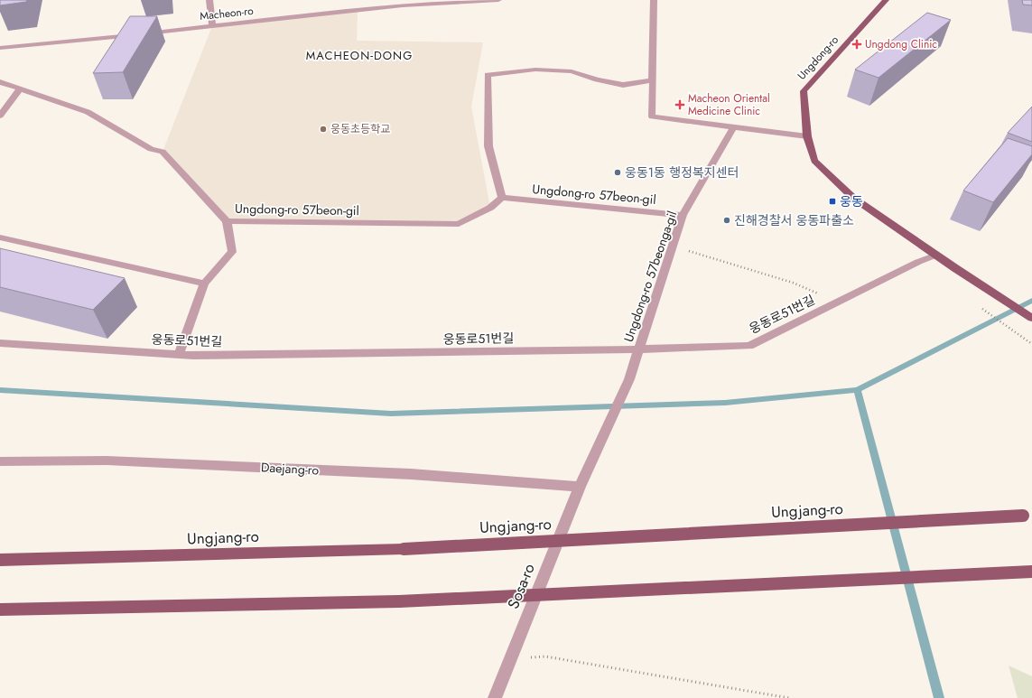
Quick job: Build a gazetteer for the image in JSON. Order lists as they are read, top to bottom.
{
  "streets": {
    "main road": ["Ungdong-ro", "Ungjang-ro"],
    "street": [
      "Macheon-ro",
      "Ungdong-ro 57beon-gil",
      "Ungdong-ro 57beonga-gil",
      "웅동로51번길",
      "Daejang-ro",
      "Sosa-ro"
    ]
  },
  "crossings": [
    ["Ungdong-ro", "웅동로51번길"],
    ["Ungdong-ro 57beon-gil", "Ungdong-ro 57beonga-gil"],
    ["Ungdong-ro 57beonga-gil", "웅동로51번길"],
    ["Ungdong-ro 57beonga-gil", "Sosa-ro"],
    ["Daejang-ro", "Sosa-ro"]
  ],
  "districts": ["MACHEON-DONG"],
  "places": {
    "health": ["Ungdong Clinic", "Macheon Oriental Medicine Clinic"],
    "other": ["웅동초등학교", "웅동1동 행정복지센터", "진해경찰서 웅동파출소"],
    "transit": ["웅동"]
  }
}
